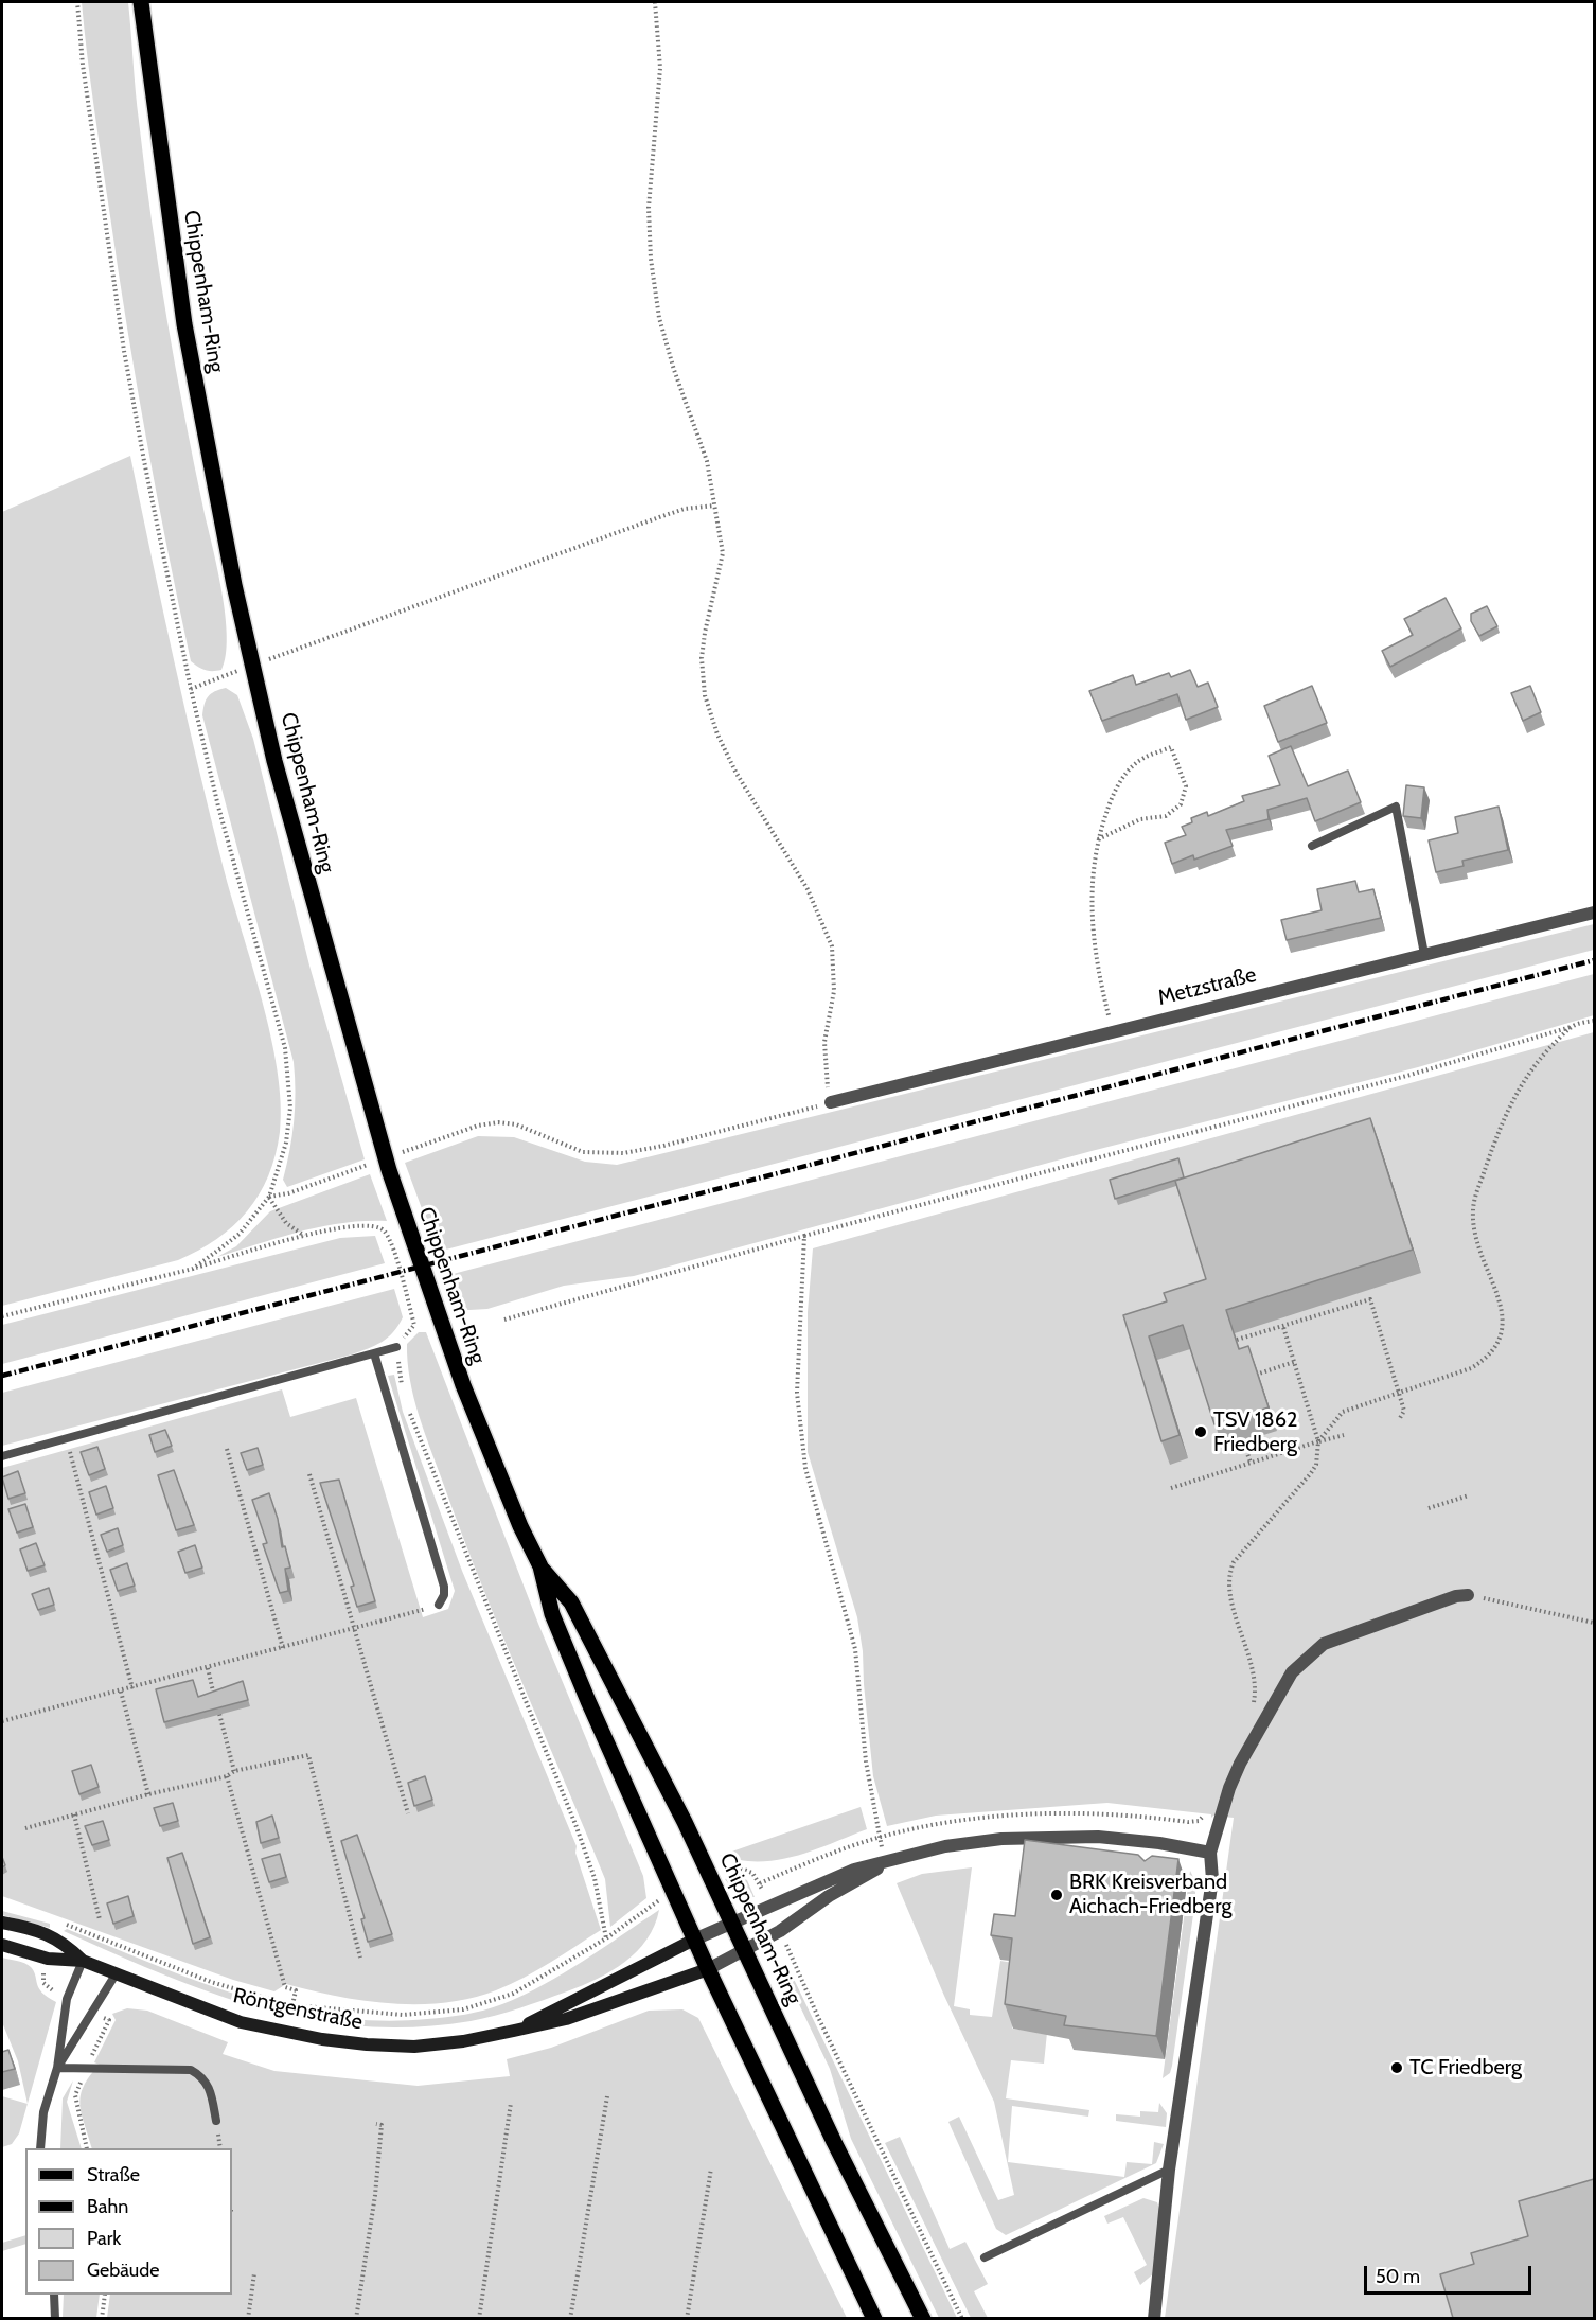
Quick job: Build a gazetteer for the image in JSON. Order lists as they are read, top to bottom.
{
  "streets": {
    "main road": ["Chippenham-Ring"],
    "street": ["Metzstraße", "Röntgenstraße"]
  },
  "crossings": [
    ["Chippenham-Ring", "Röntgenstraße"]
  ],
  "places": ["TSV 1862 Friedberg", "BRK Kreisverband Aichach-Friedberg", "TC Friedberg"],
  "legend": [
    "Straße",
    "Bahn",
    "Park",
    "Gebäude"
  ],
  "scale_bar": "50 m"
}
